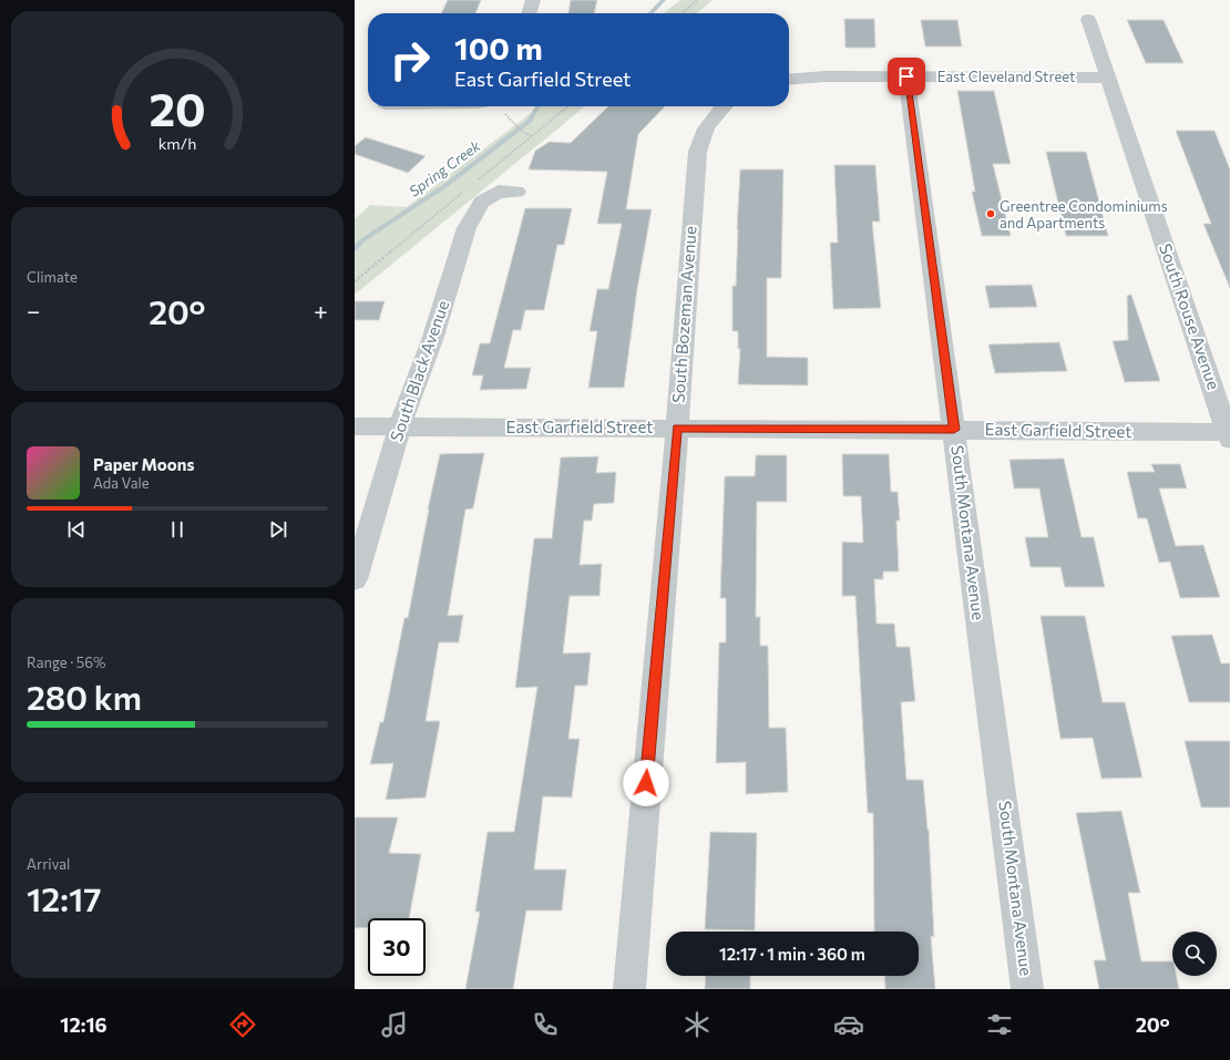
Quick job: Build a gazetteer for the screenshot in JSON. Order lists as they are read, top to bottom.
{
  "streets": {
    "street": [
      "East Cleveland Street",
      "South Bozeman Avenue",
      "South Rouse Avenue",
      "South Black Avenue",
      "East Garfield Street",
      "South Montana Avenue"
    ]
  },
  "crossings": [
    ["East Cleveland Street", "South Rouse Avenue"],
    ["East Cleveland Street", "South Montana Avenue"],
    ["South Bozeman Avenue", "East Garfield Street"],
    ["South Rouse Avenue", "East Garfield Street"],
    ["South Black Avenue", "East Garfield Street"],
    ["East Garfield Street", "South Montana Avenue"]
  ],
  "water": ["Spring Creek"],
  "places": ["Greentree Condominiums and Apartments"],
  "page": {
    "turn": ["100 m", "East Garfield Street"],
    "tile": [
      "Climate",
      ["Range · 56%", "280 km"],
      ["Arrival", "12:17"]
    ],
    "heat": ["−", "20°", "+"],
    "song": ["Paper Moons", "Ada Vale"],
    "limit": "30",
    "trip": "12:17 · 1 min · 360 m",
    "tabs": ["12:16", "20°"],
    "gauge": ["20", "km/h"]
  }
}
